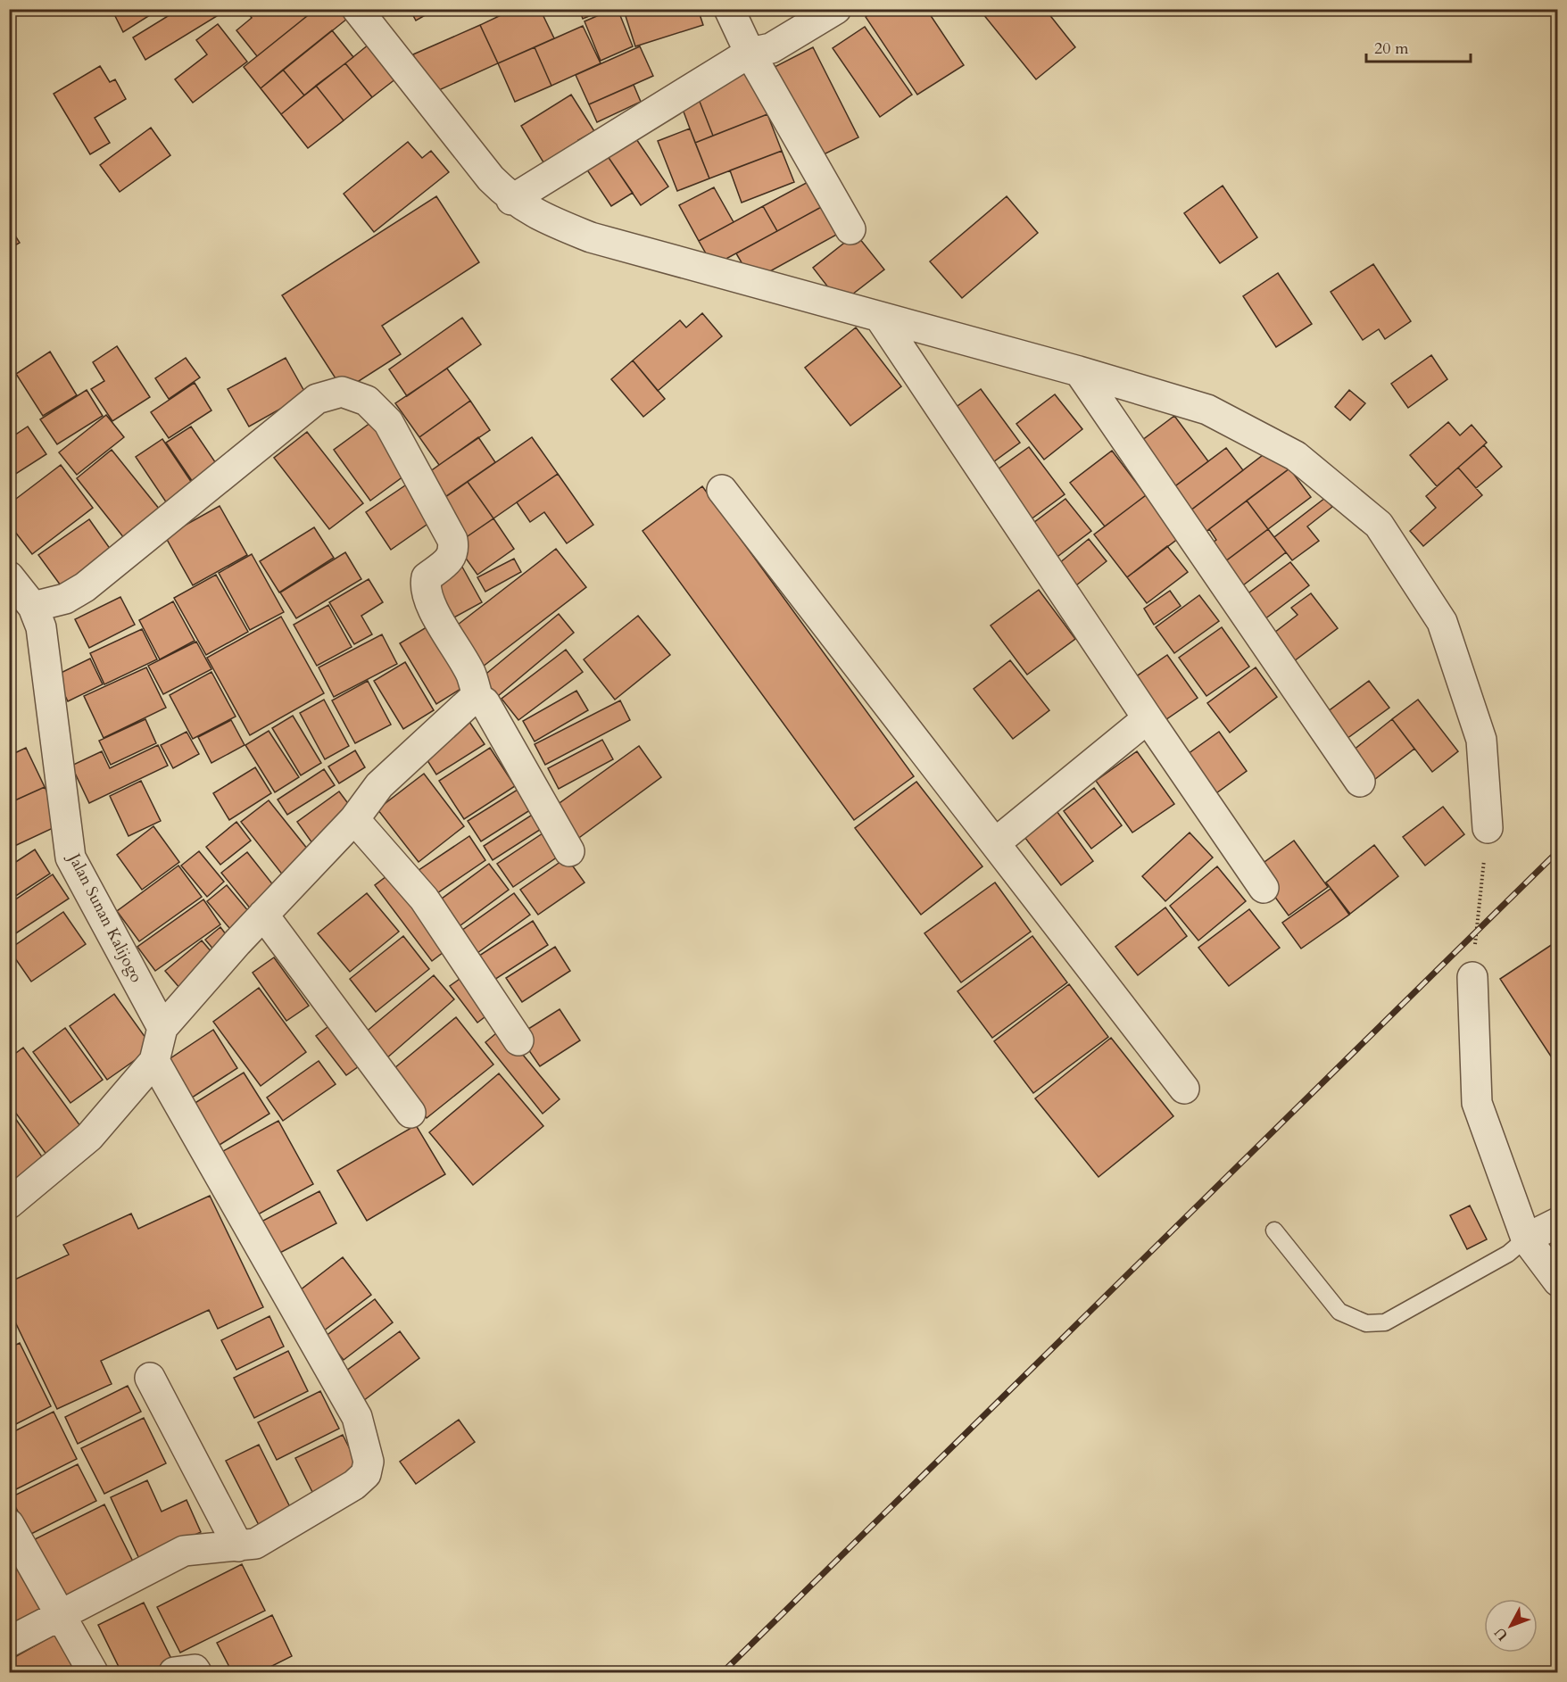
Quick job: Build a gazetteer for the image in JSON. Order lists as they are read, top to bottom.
{
  "streets": {
    "street": ["Jalan Sunan Kalijogo"]
  },
  "scale_bar": "20 m",
  "north": "bottom left"
}
